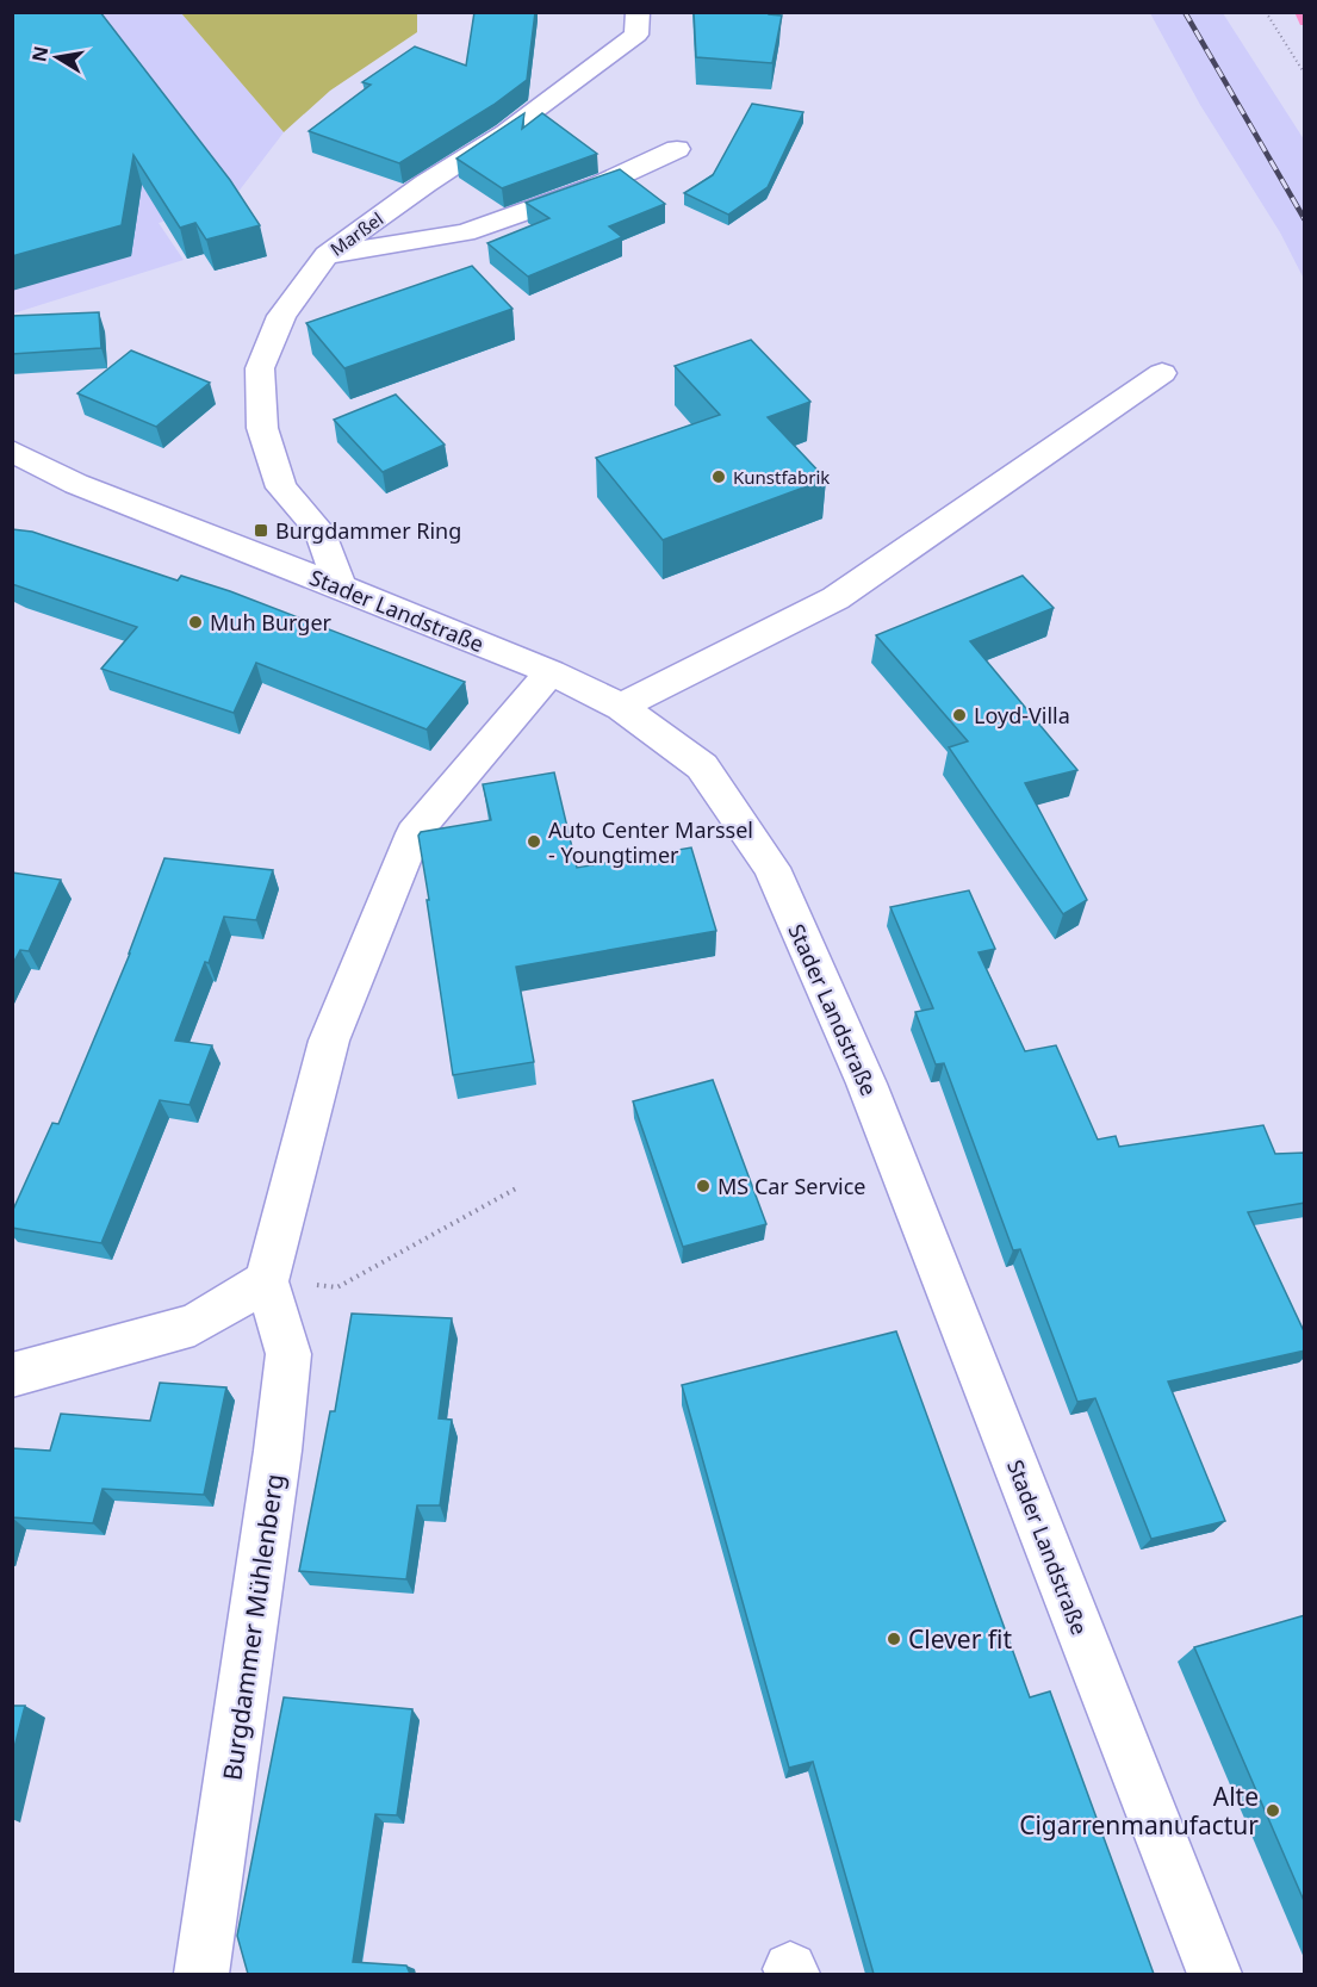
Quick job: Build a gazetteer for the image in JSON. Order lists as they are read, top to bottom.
{
  "streets": {
    "street": ["Marßel", "Stader Landstraße", "Burgdammer Mühlenberg"]
  },
  "crossings": [
    ["Marßel", "Stader Landstraße"]
  ],
  "places": {
    "other": [
      "Kunstfabrik",
      "Muh Burger",
      "Loyd-Villa",
      "Auto Center Marssel - Youngtimer",
      "MS Car Service",
      "Clever fit",
      "Alte Cigarrenmanufactur"
    ],
    "transit": ["Burgdammer Ring"]
  },
  "north": "left"
}
